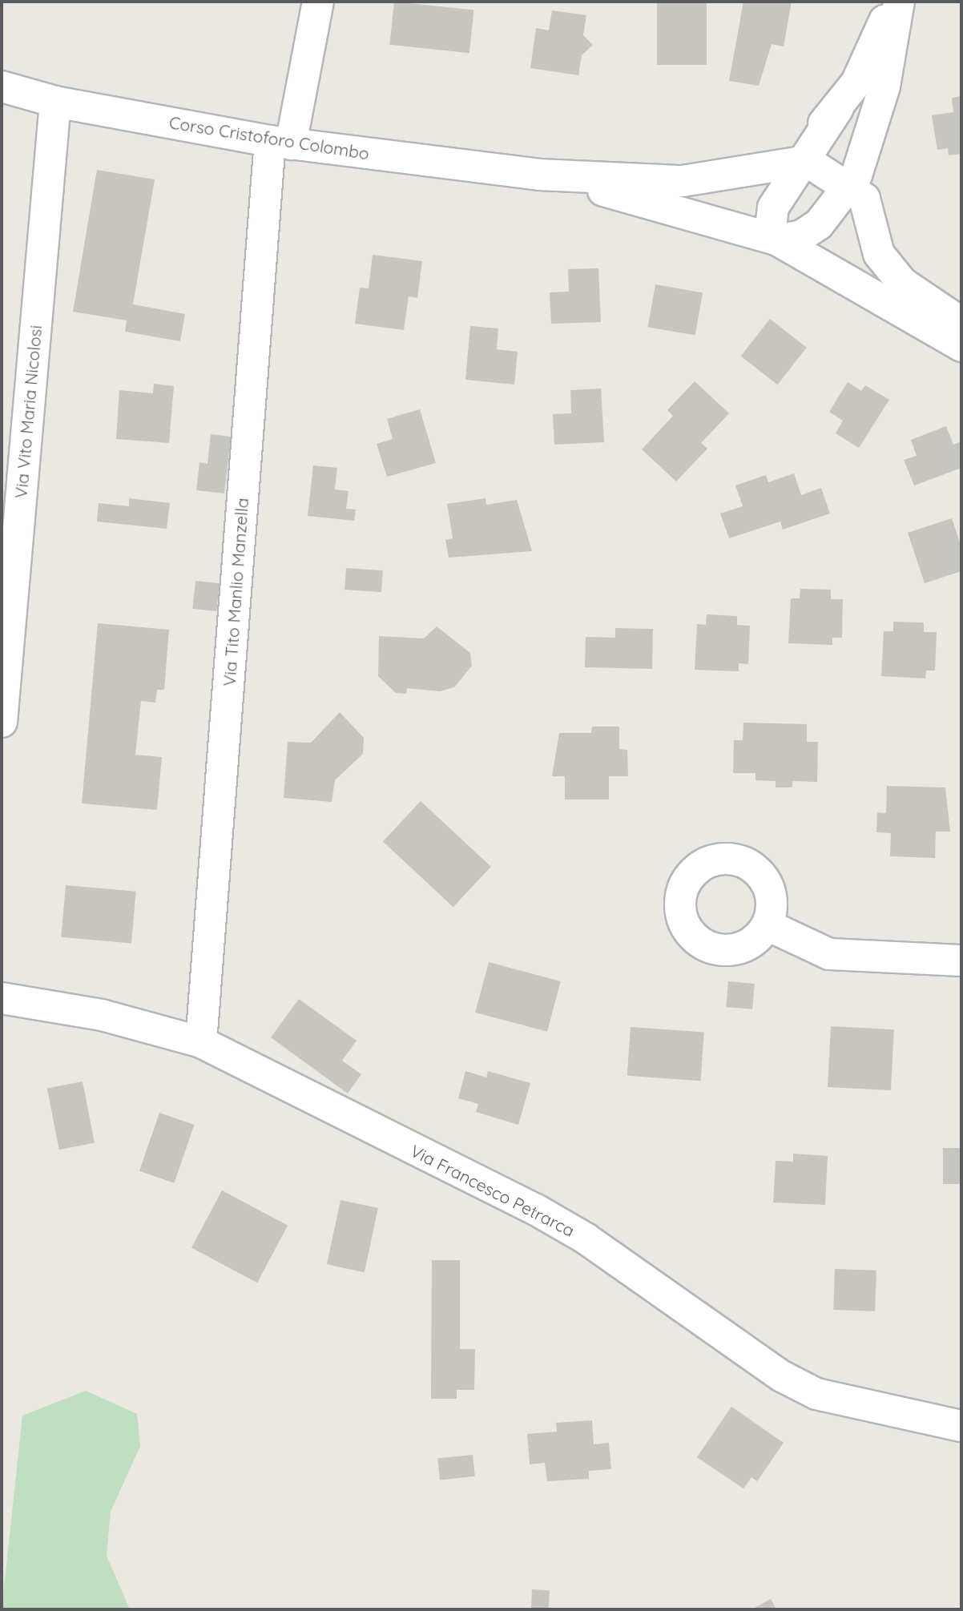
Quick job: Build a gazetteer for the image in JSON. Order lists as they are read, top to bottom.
{
  "streets": {
    "street": [
      "Corso Cristoforo Colombo",
      "Via Vito Maria Nicolosi",
      "Via Tito Manlio Manzella",
      "Via Francesco Petrarca"
    ]
  },
  "crossings": [
    ["Corso Cristoforo Colombo", "Via Vito Maria Nicolosi"],
    ["Corso Cristoforo Colombo", "Via Tito Manlio Manzella"],
    ["Via Tito Manlio Manzella", "Via Francesco Petrarca"]
  ]
}
